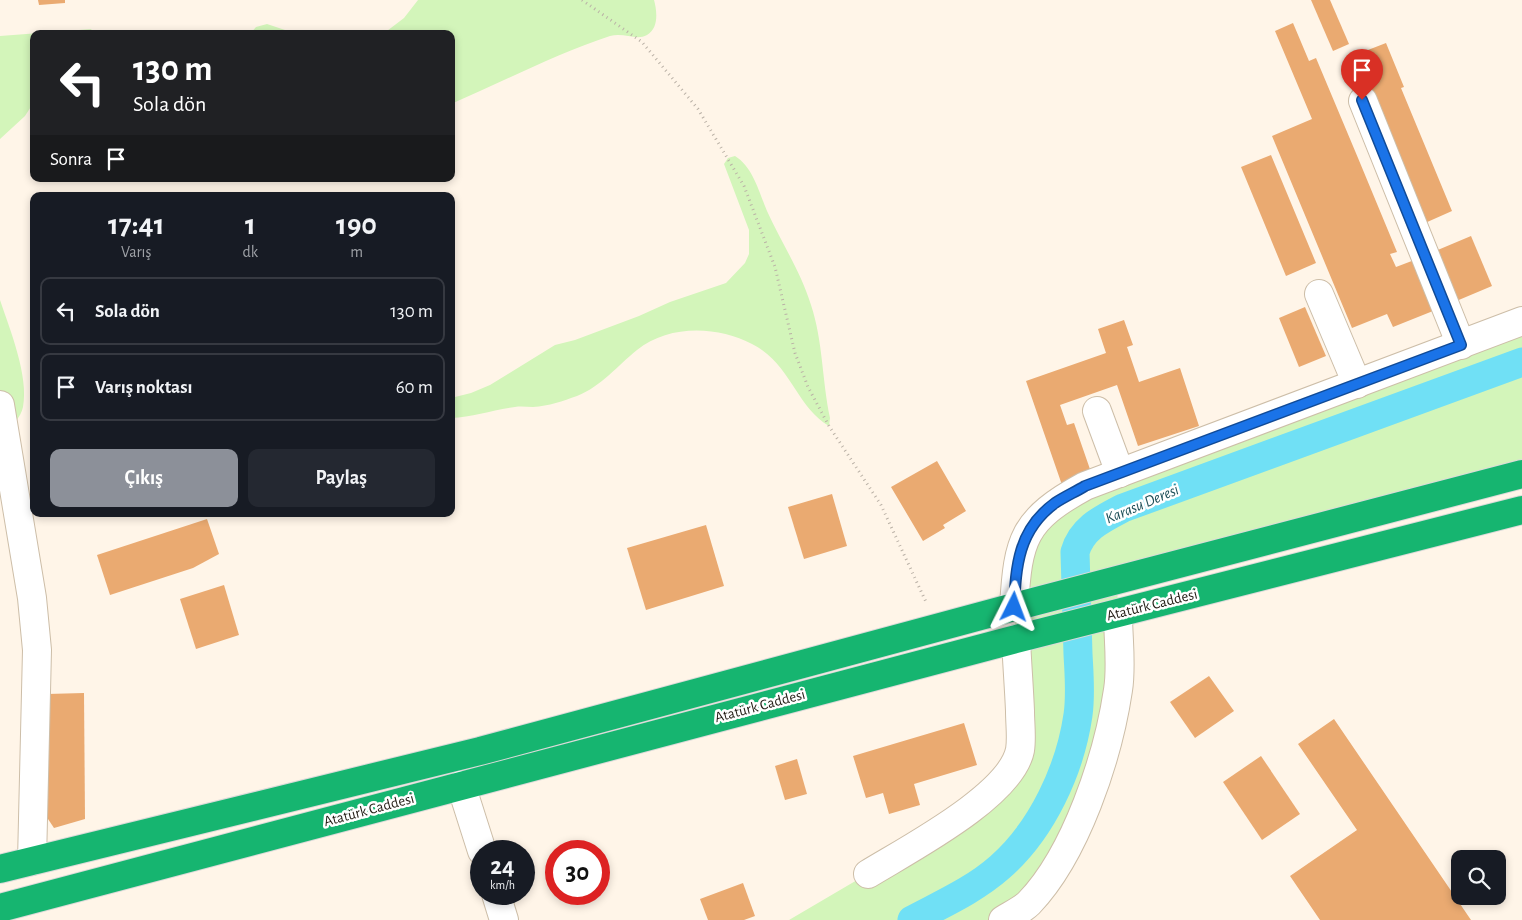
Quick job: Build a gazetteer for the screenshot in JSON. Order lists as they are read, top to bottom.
{
  "streets": {
    "highway": ["Atatürk Caddesi"]
  },
  "water": ["Karasu Deresi"],
  "page": {
    "turn": ["130 m", "Sola dön"],
    "then": "Sonra",
    "eta": [
      "17:41",
      "Varış",
      "1",
      "dk",
      "190",
      "m"
    ],
    "list": [
      {
        "name": "Sola dön",
        "value": "130 m"
      },
      {
        "name": "Varış noktası",
        "value": "60 m"
      }
    ],
    "buttons": ["Çıkış", "Paylaş"],
    "speed": "24 km/h",
    "limit": "30"
  }
}
